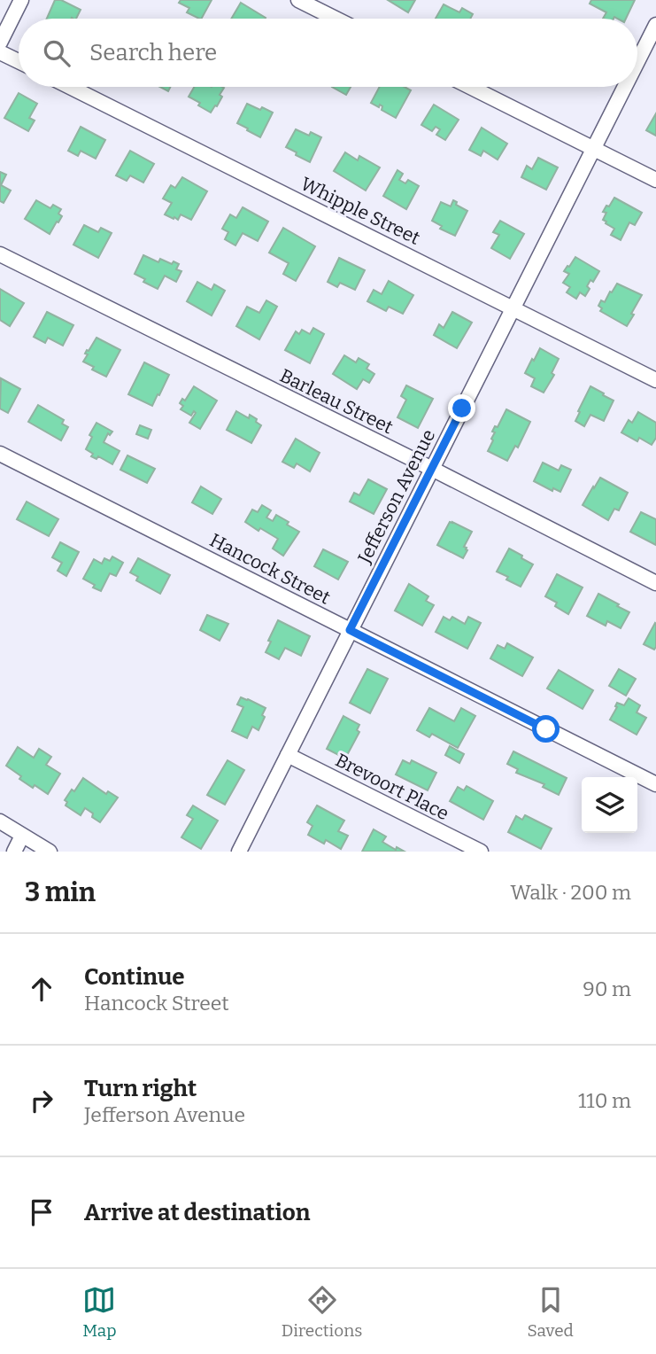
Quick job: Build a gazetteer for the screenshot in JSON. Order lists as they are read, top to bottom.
{
  "streets": {
    "street": [
      "Whipple Street",
      "Barleau Street",
      "Jefferson Avenue",
      "Hancock Street",
      "Brevoort Place"
    ]
  },
  "crossings": [
    ["Whipple Street", "Jefferson Avenue"],
    ["Barleau Street", "Jefferson Avenue"],
    ["Jefferson Avenue", "Hancock Street"],
    ["Jefferson Avenue", "Brevoort Place"]
  ],
  "page": {
    "search": "Search here",
    "heading": ["3 min", "Walk · 200 m"],
    "list": [
      ["Continue", "Hancock Street", "90 m"],
      ["Turn right", "Jefferson Avenue", "110 m"],
      "Arrive at destination"
    ],
    "nav": ["Map", "Directions", "Saved"]
  }
}
